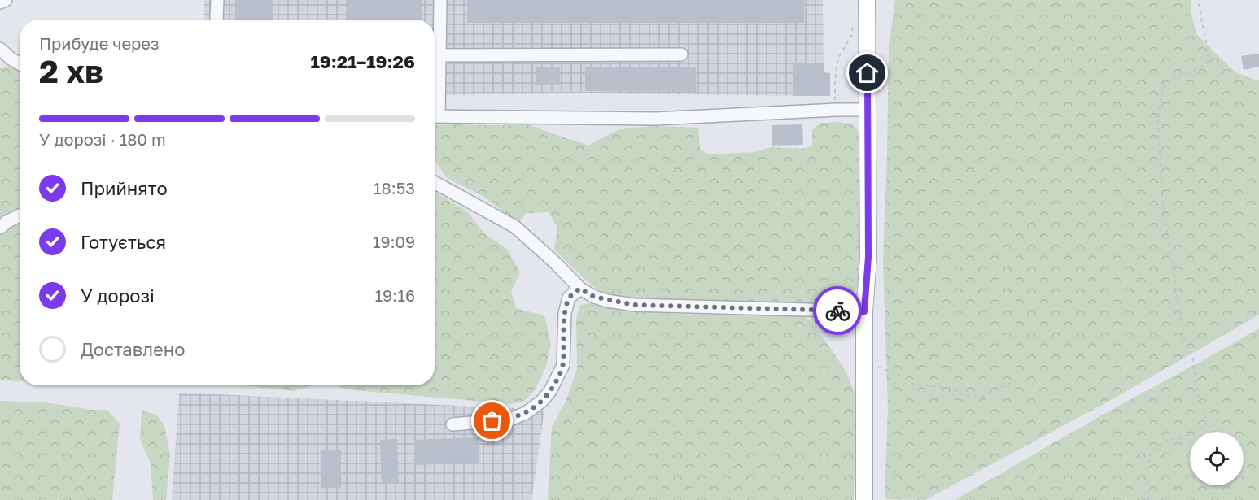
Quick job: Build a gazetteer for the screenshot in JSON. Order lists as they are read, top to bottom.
{
  "page": {
    "heading": ["2 хв", "Прибуде через", "19:21–19:26"],
    "bar": "У дорозі · 180 m",
    "list": [
      ["Прийнято", "18:53"],
      ["Готується", "19:09"],
      ["У дорозі", "19:16"],
      "Доставлено"
    ]
  }
}
